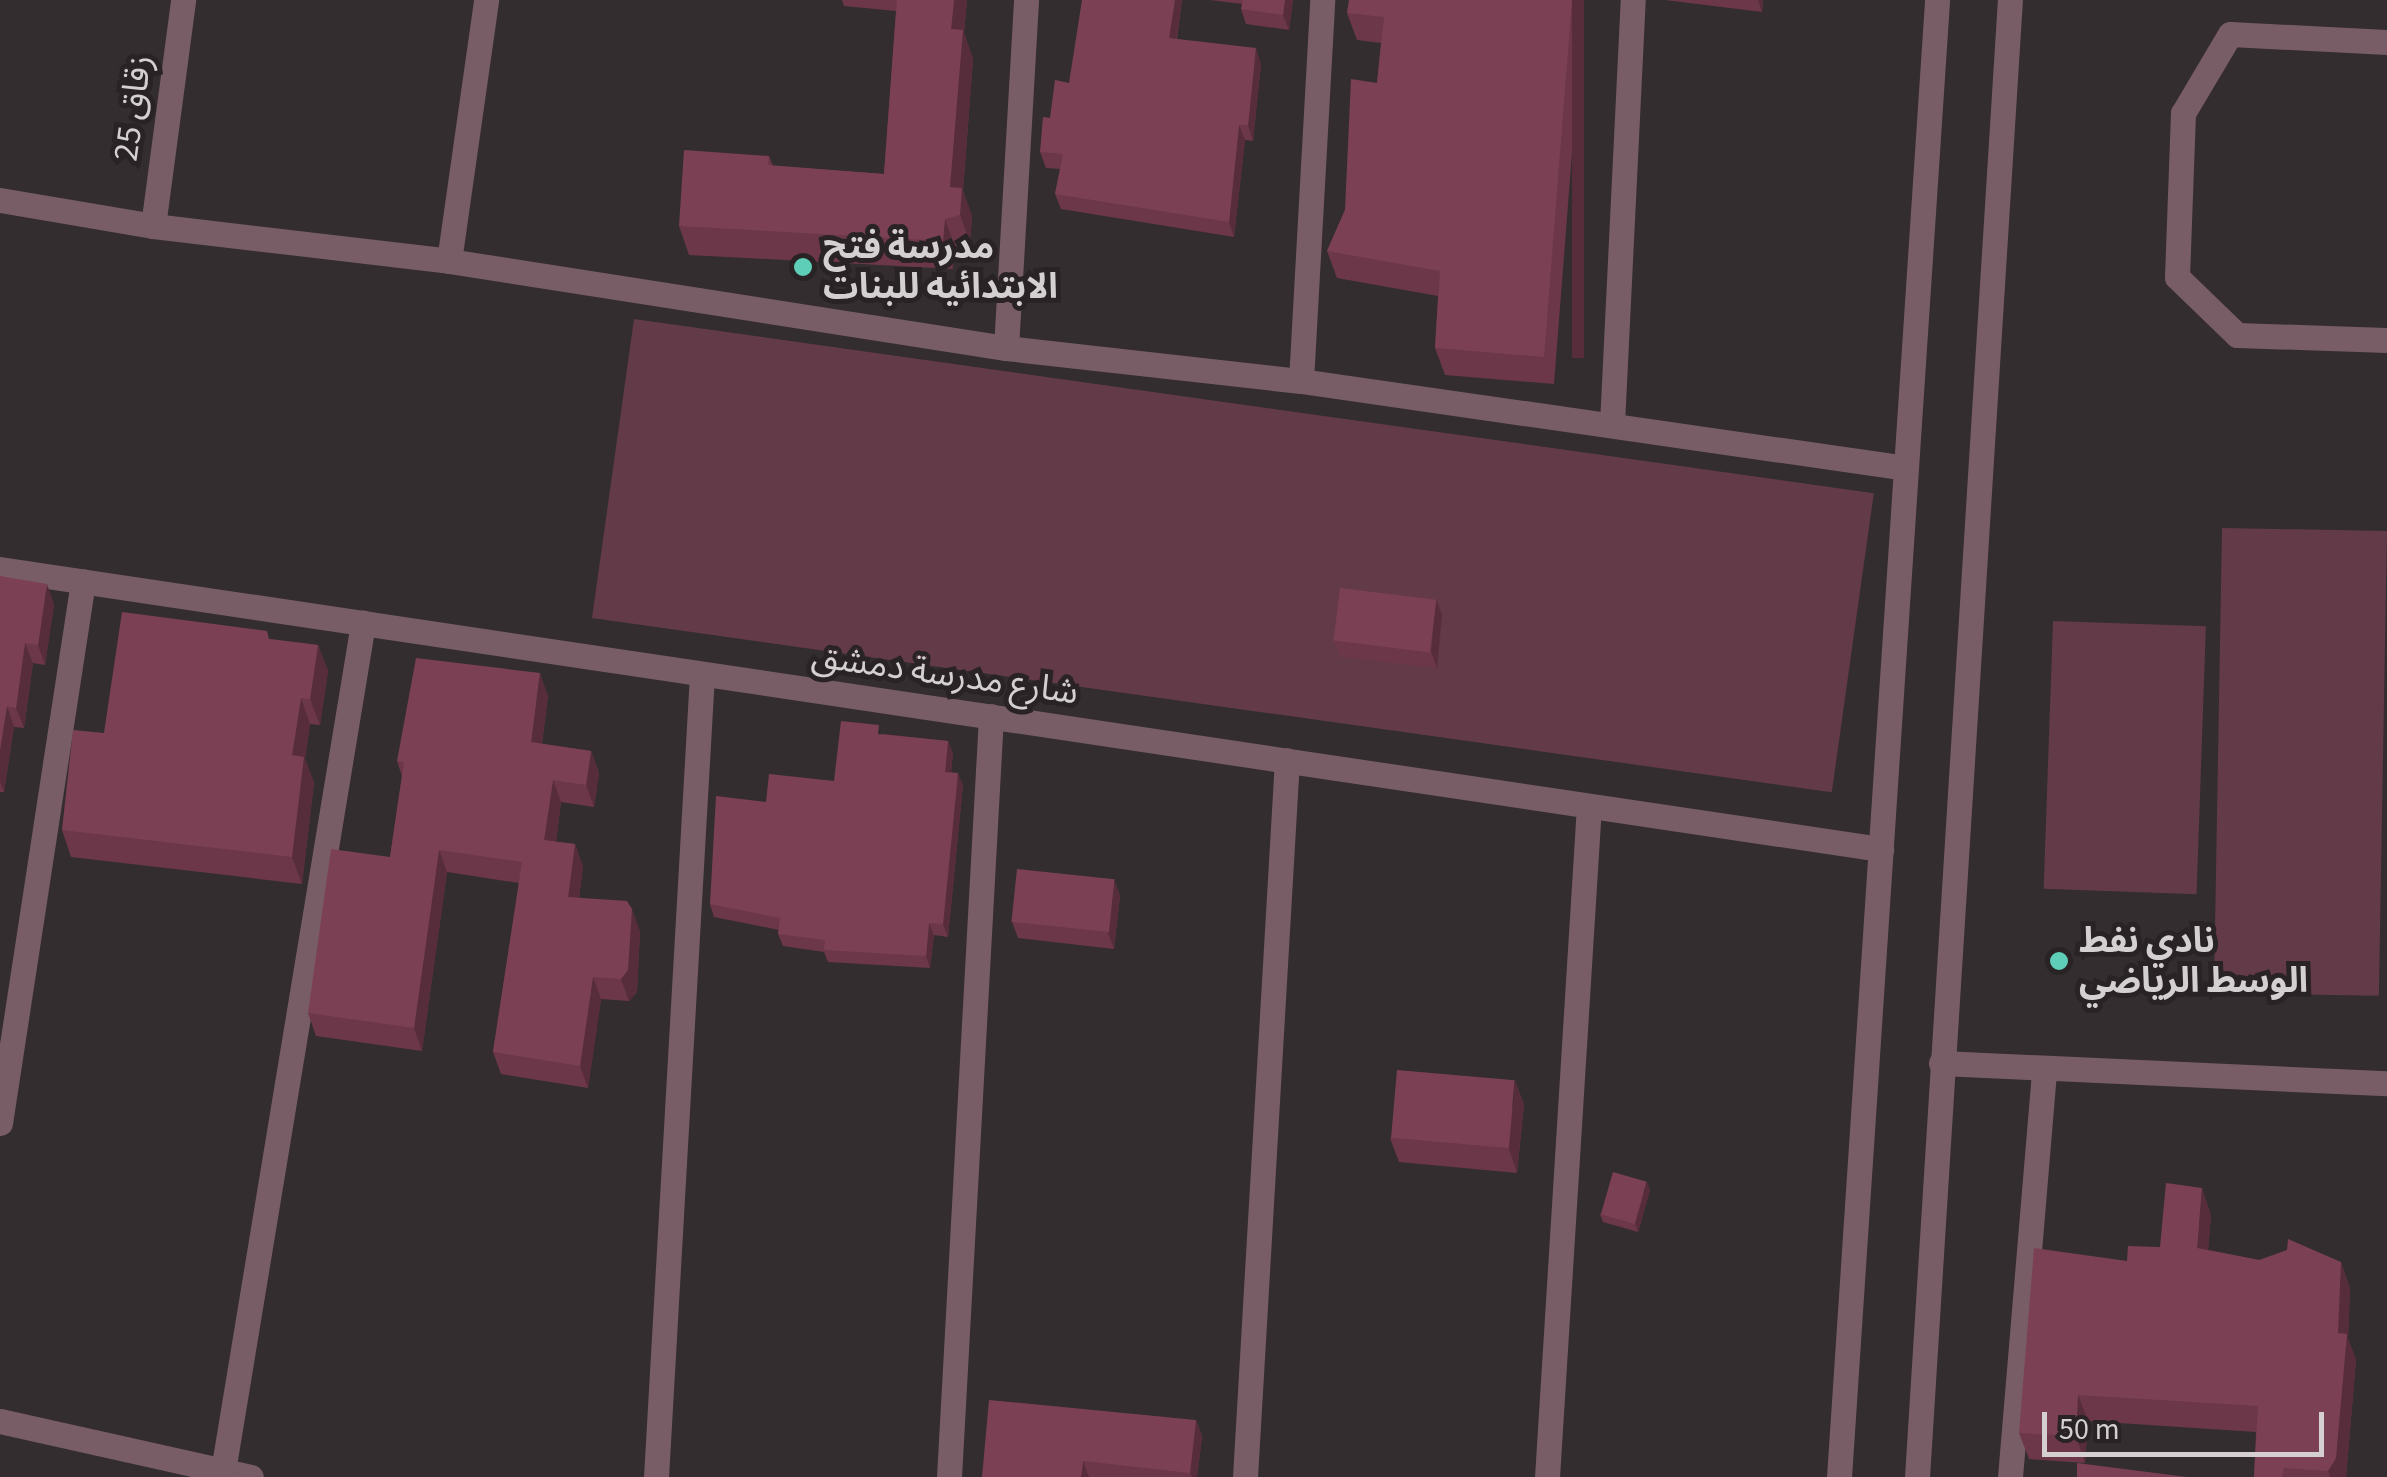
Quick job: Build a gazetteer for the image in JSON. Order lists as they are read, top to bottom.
{
  "streets": {
    "street": ["زقاق 25", "شارع مدرسة دمشق"]
  },
  "places": ["مدرسة فتح الابتدائيه للبنات", "نادي نفط الوسط الرياضي"],
  "scale_bar": "50 m"
}
